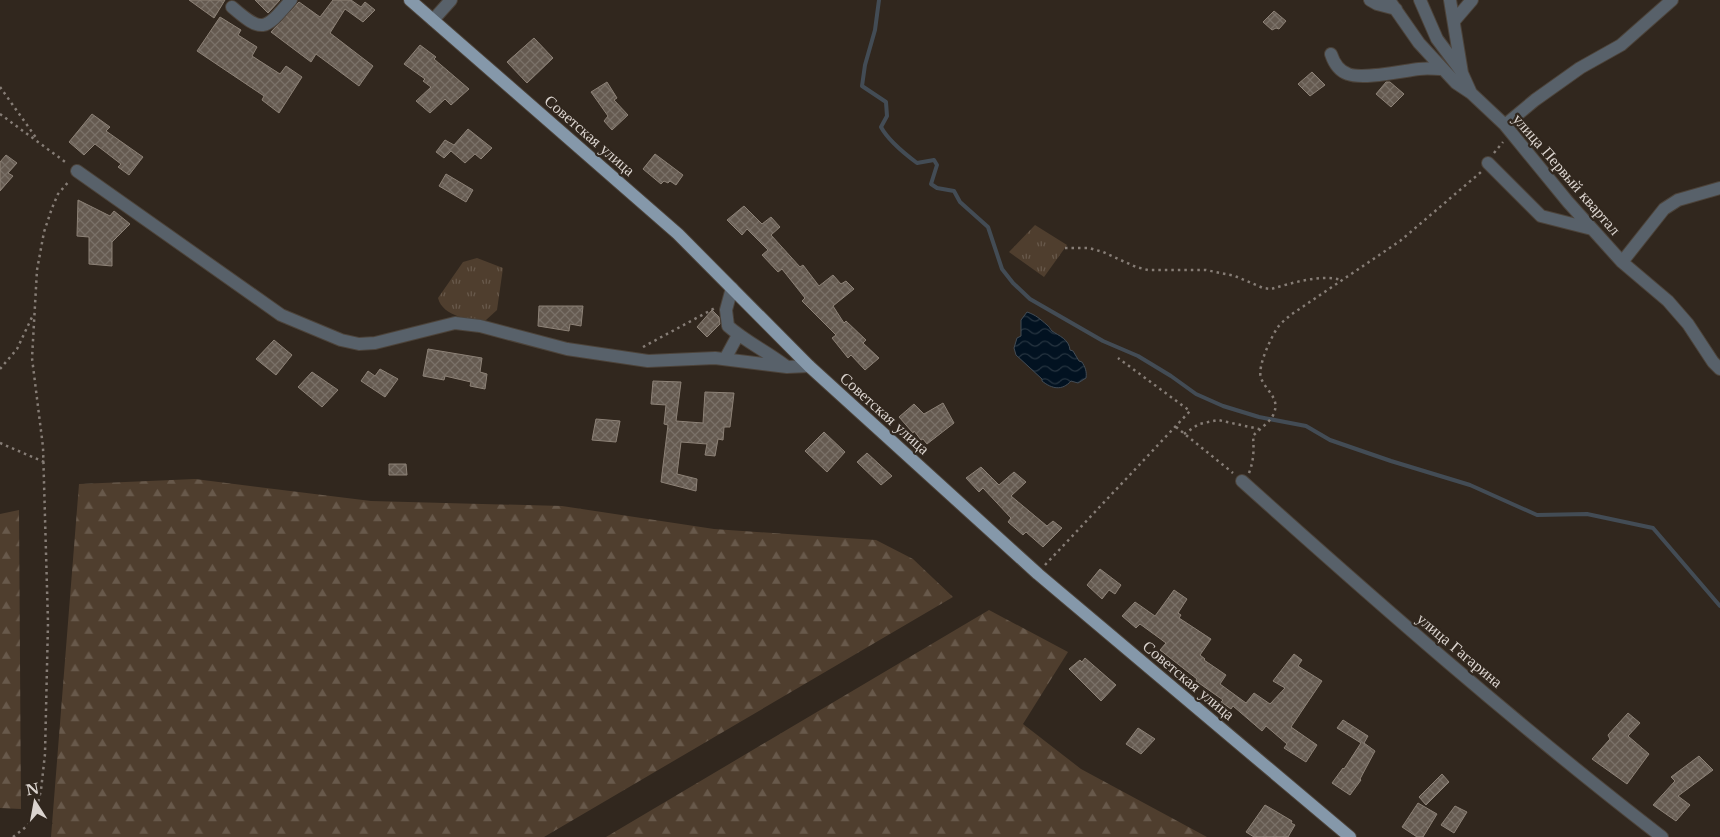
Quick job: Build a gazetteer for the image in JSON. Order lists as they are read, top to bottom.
{
  "streets": {
    "main road": ["Советская улица"],
    "street": ["улица Первый квартал", "улица Гагарина"]
  },
  "north": "top"
}
